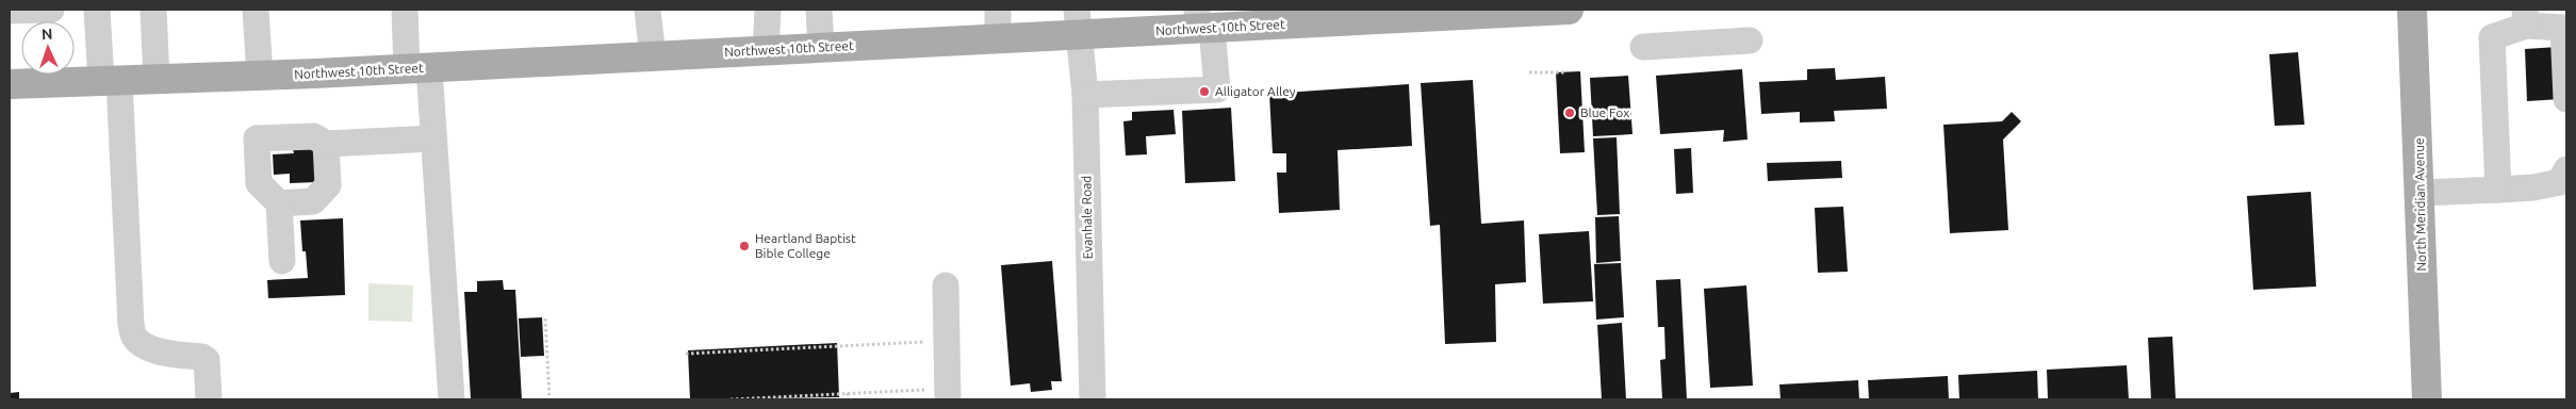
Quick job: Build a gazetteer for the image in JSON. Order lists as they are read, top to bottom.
{
  "streets": {
    "main road": ["Northwest 10th Street", "North Meridian Avenue"],
    "street": ["Evanhale Road"]
  },
  "crossings": [
    ["Northwest 10th Street", "Evanhale Road"]
  ],
  "places": ["Alligator Alley", "Blue Fox", "Heartland Baptist Bible College"],
  "north": "top"
}
